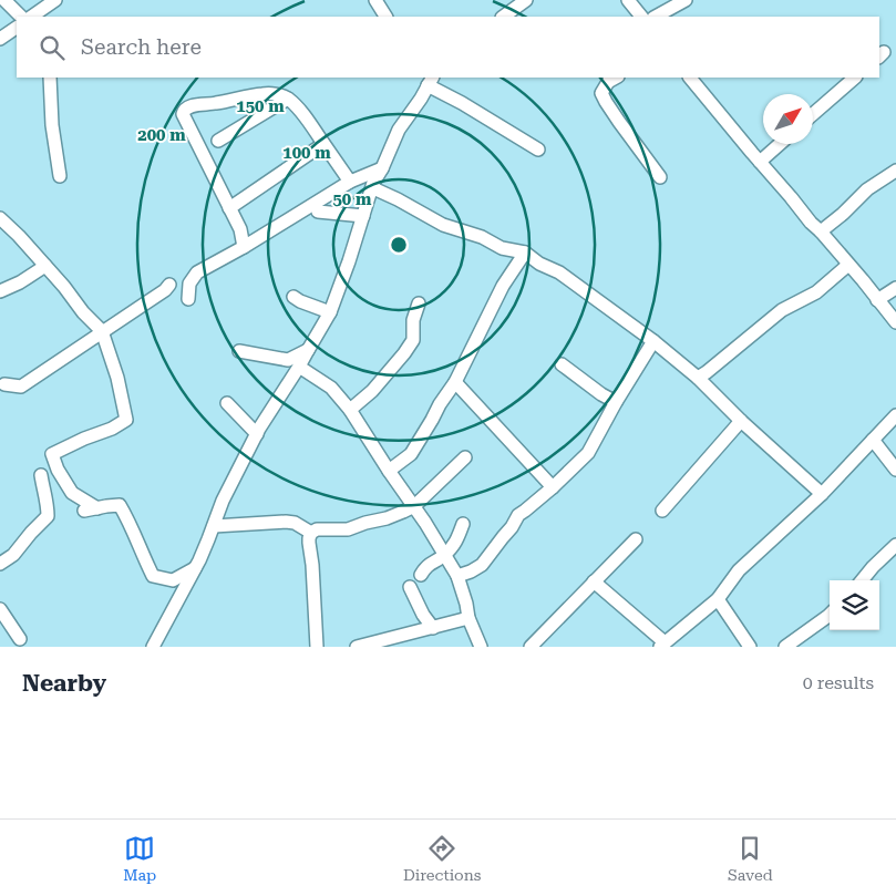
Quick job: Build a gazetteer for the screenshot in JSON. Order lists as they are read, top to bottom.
{
  "north": "top right",
  "page": {
    "search": "Search here",
    "heading": ["Nearby", "0 results"],
    "nav": ["Map", "Directions", "Saved"]
  },
  "rings": [
    "150 m",
    "200 m",
    "100 m",
    "50 m"
  ]
}
